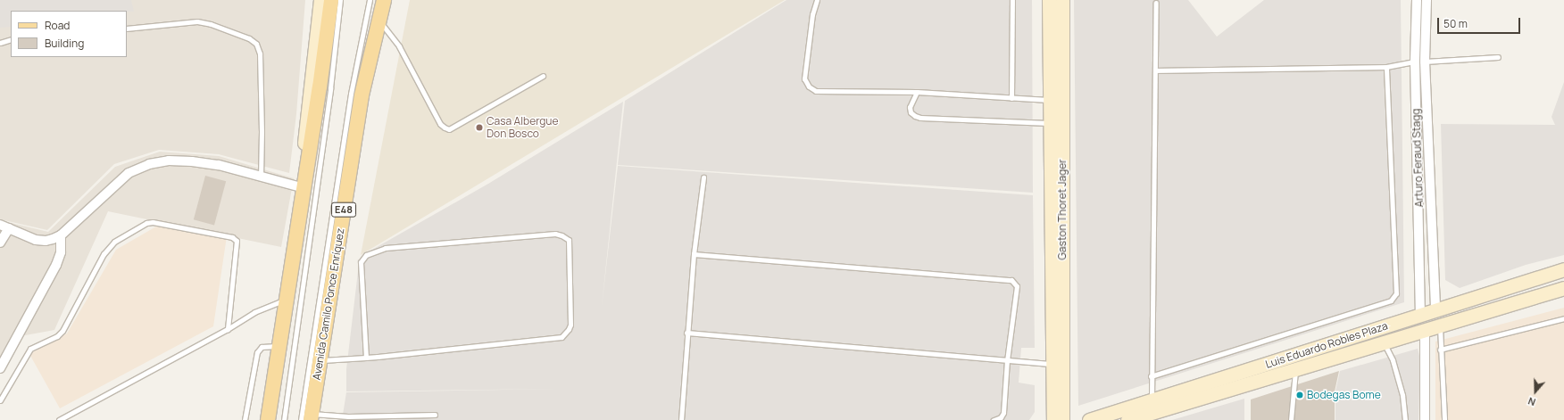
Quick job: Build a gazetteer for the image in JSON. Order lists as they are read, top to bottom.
{
  "streets": {
    "main road": ["E48", "Avenida Camilo Ponce Enríquez"],
    "street": ["Arturo Feraud Stagg", "Gaston Thoret Jager", "Luis Eduardo Robles Plaza"]
  },
  "crossings": [
    ["Arturo Feraud Stagg", "Luis Eduardo Robles Plaza"]
  ],
  "places": ["Casa Albergue Don Bosco", "Bodegas Bome"],
  "legend": ["Road", "Building"],
  "scale_bar": "50 m",
  "north": "bottom"
}
